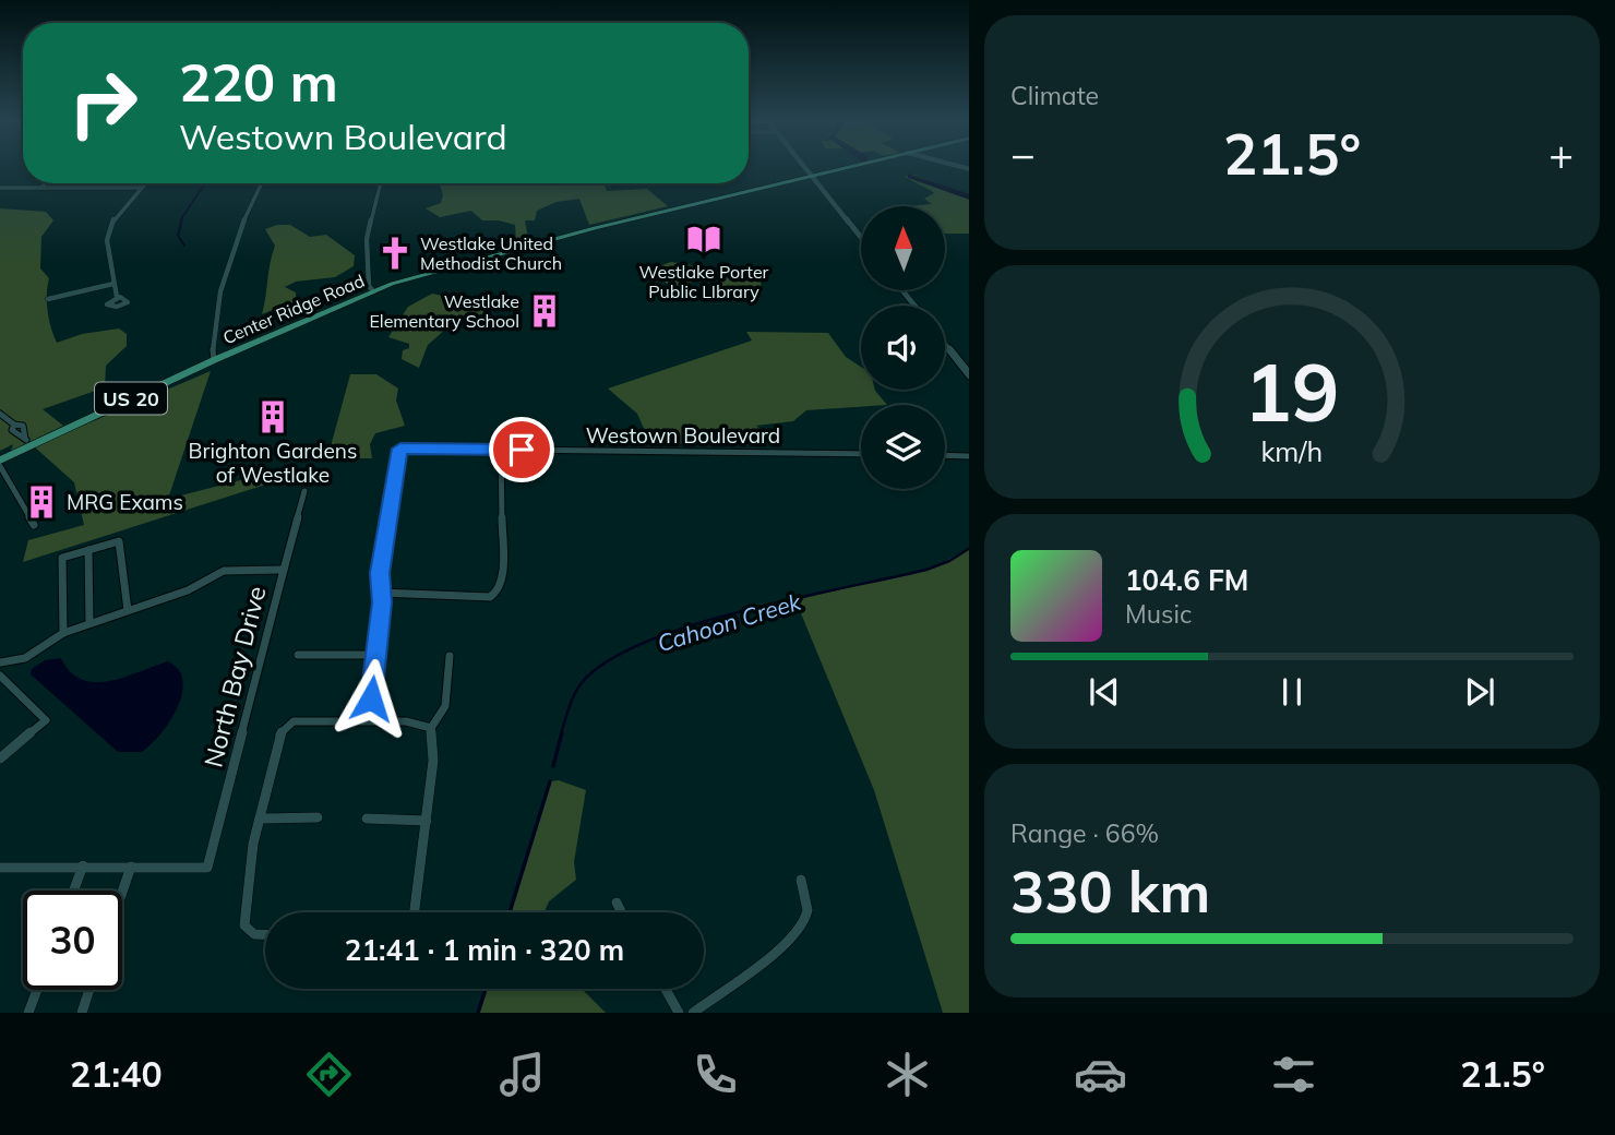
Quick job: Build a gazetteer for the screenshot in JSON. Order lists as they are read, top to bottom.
{
  "streets": {
    "main road": ["Center Ridge Road", "US 20"],
    "street": ["Westown Boulevard", "North Bay Drive"]
  },
  "water": ["Cahoon Creek"],
  "places": {
    "library": ["Westlake Porter Public LIbrary"],
    "church": ["Westlake United Methodist Church"],
    "building": ["Westlake Elementary School", "Brighton Gardens of Westlake", "MRG Exams"]
  },
  "north": "top",
  "page": {
    "tile": [
      "Climate",
      ["Range · 66%", "330 km"]
    ],
    "turn": ["220 m", "Westown Boulevard"],
    "heat": ["−", "21.5°", "+"],
    "song": ["104.6 FM", "Music"],
    "limit": "30",
    "trip": "21:41 · 1 min · 320 m",
    "tabs": ["21:40", "21.5°"],
    "gauge": ["19", "km/h"]
  }
}
